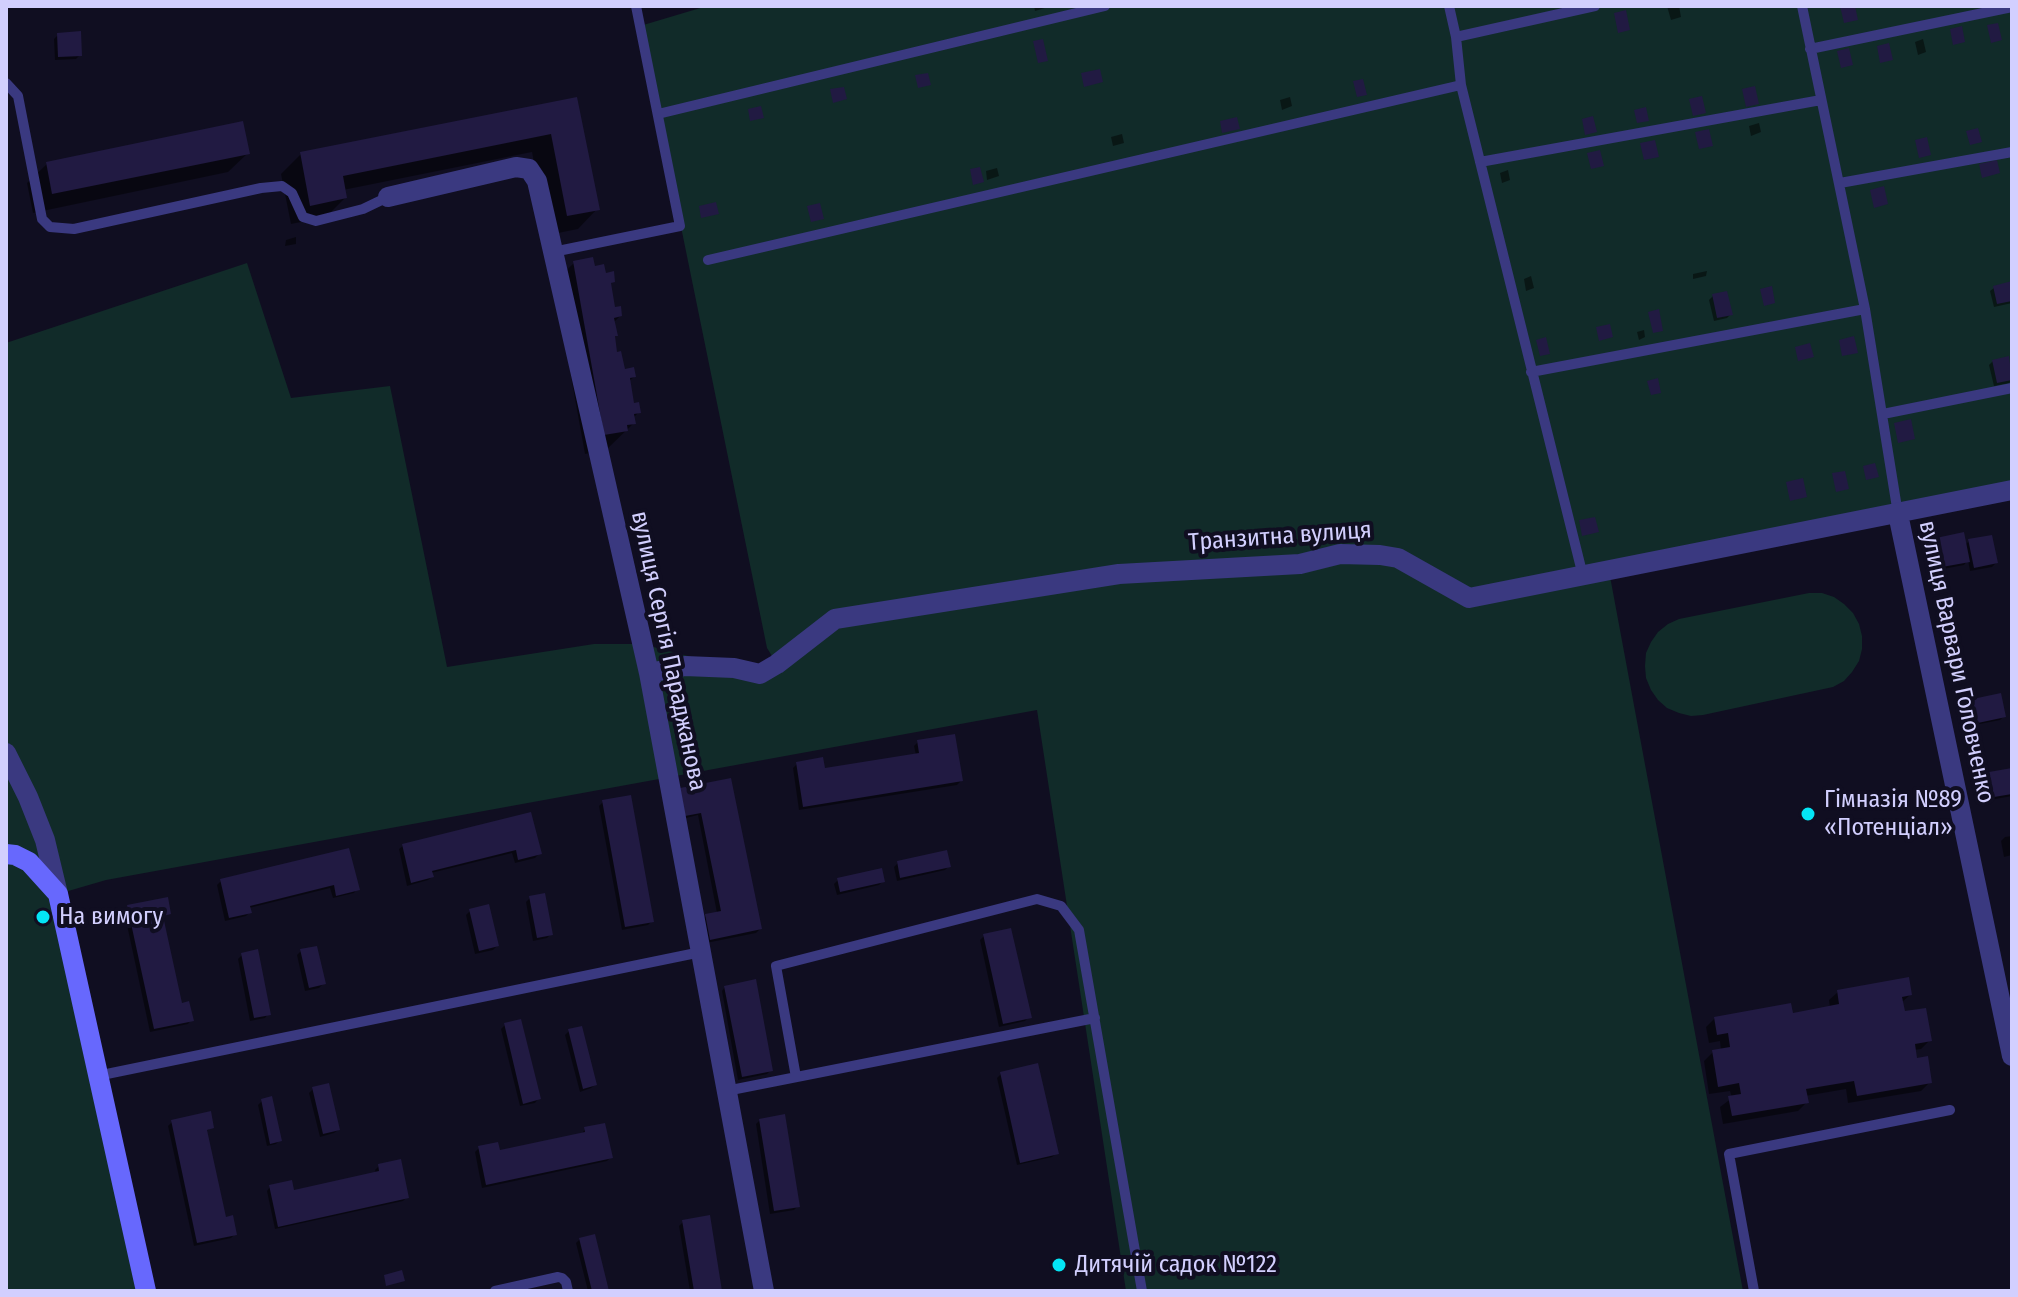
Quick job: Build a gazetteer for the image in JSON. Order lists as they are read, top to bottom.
{
  "streets": {
    "street": ["Транзитна вулиця", "вулиця Сергія Параджанова", "вулиця Варвари Головченко"]
  },
  "crossings": [
    ["Транзитна вулиця", "вулиця Сергія Параджанова"],
    ["Транзитна вулиця", "вулиця Варвари Головченко"]
  ],
  "places": ["Гімназія №89 «Потенціал»", "На вимогу", "Дитячій садок №122"]
}
